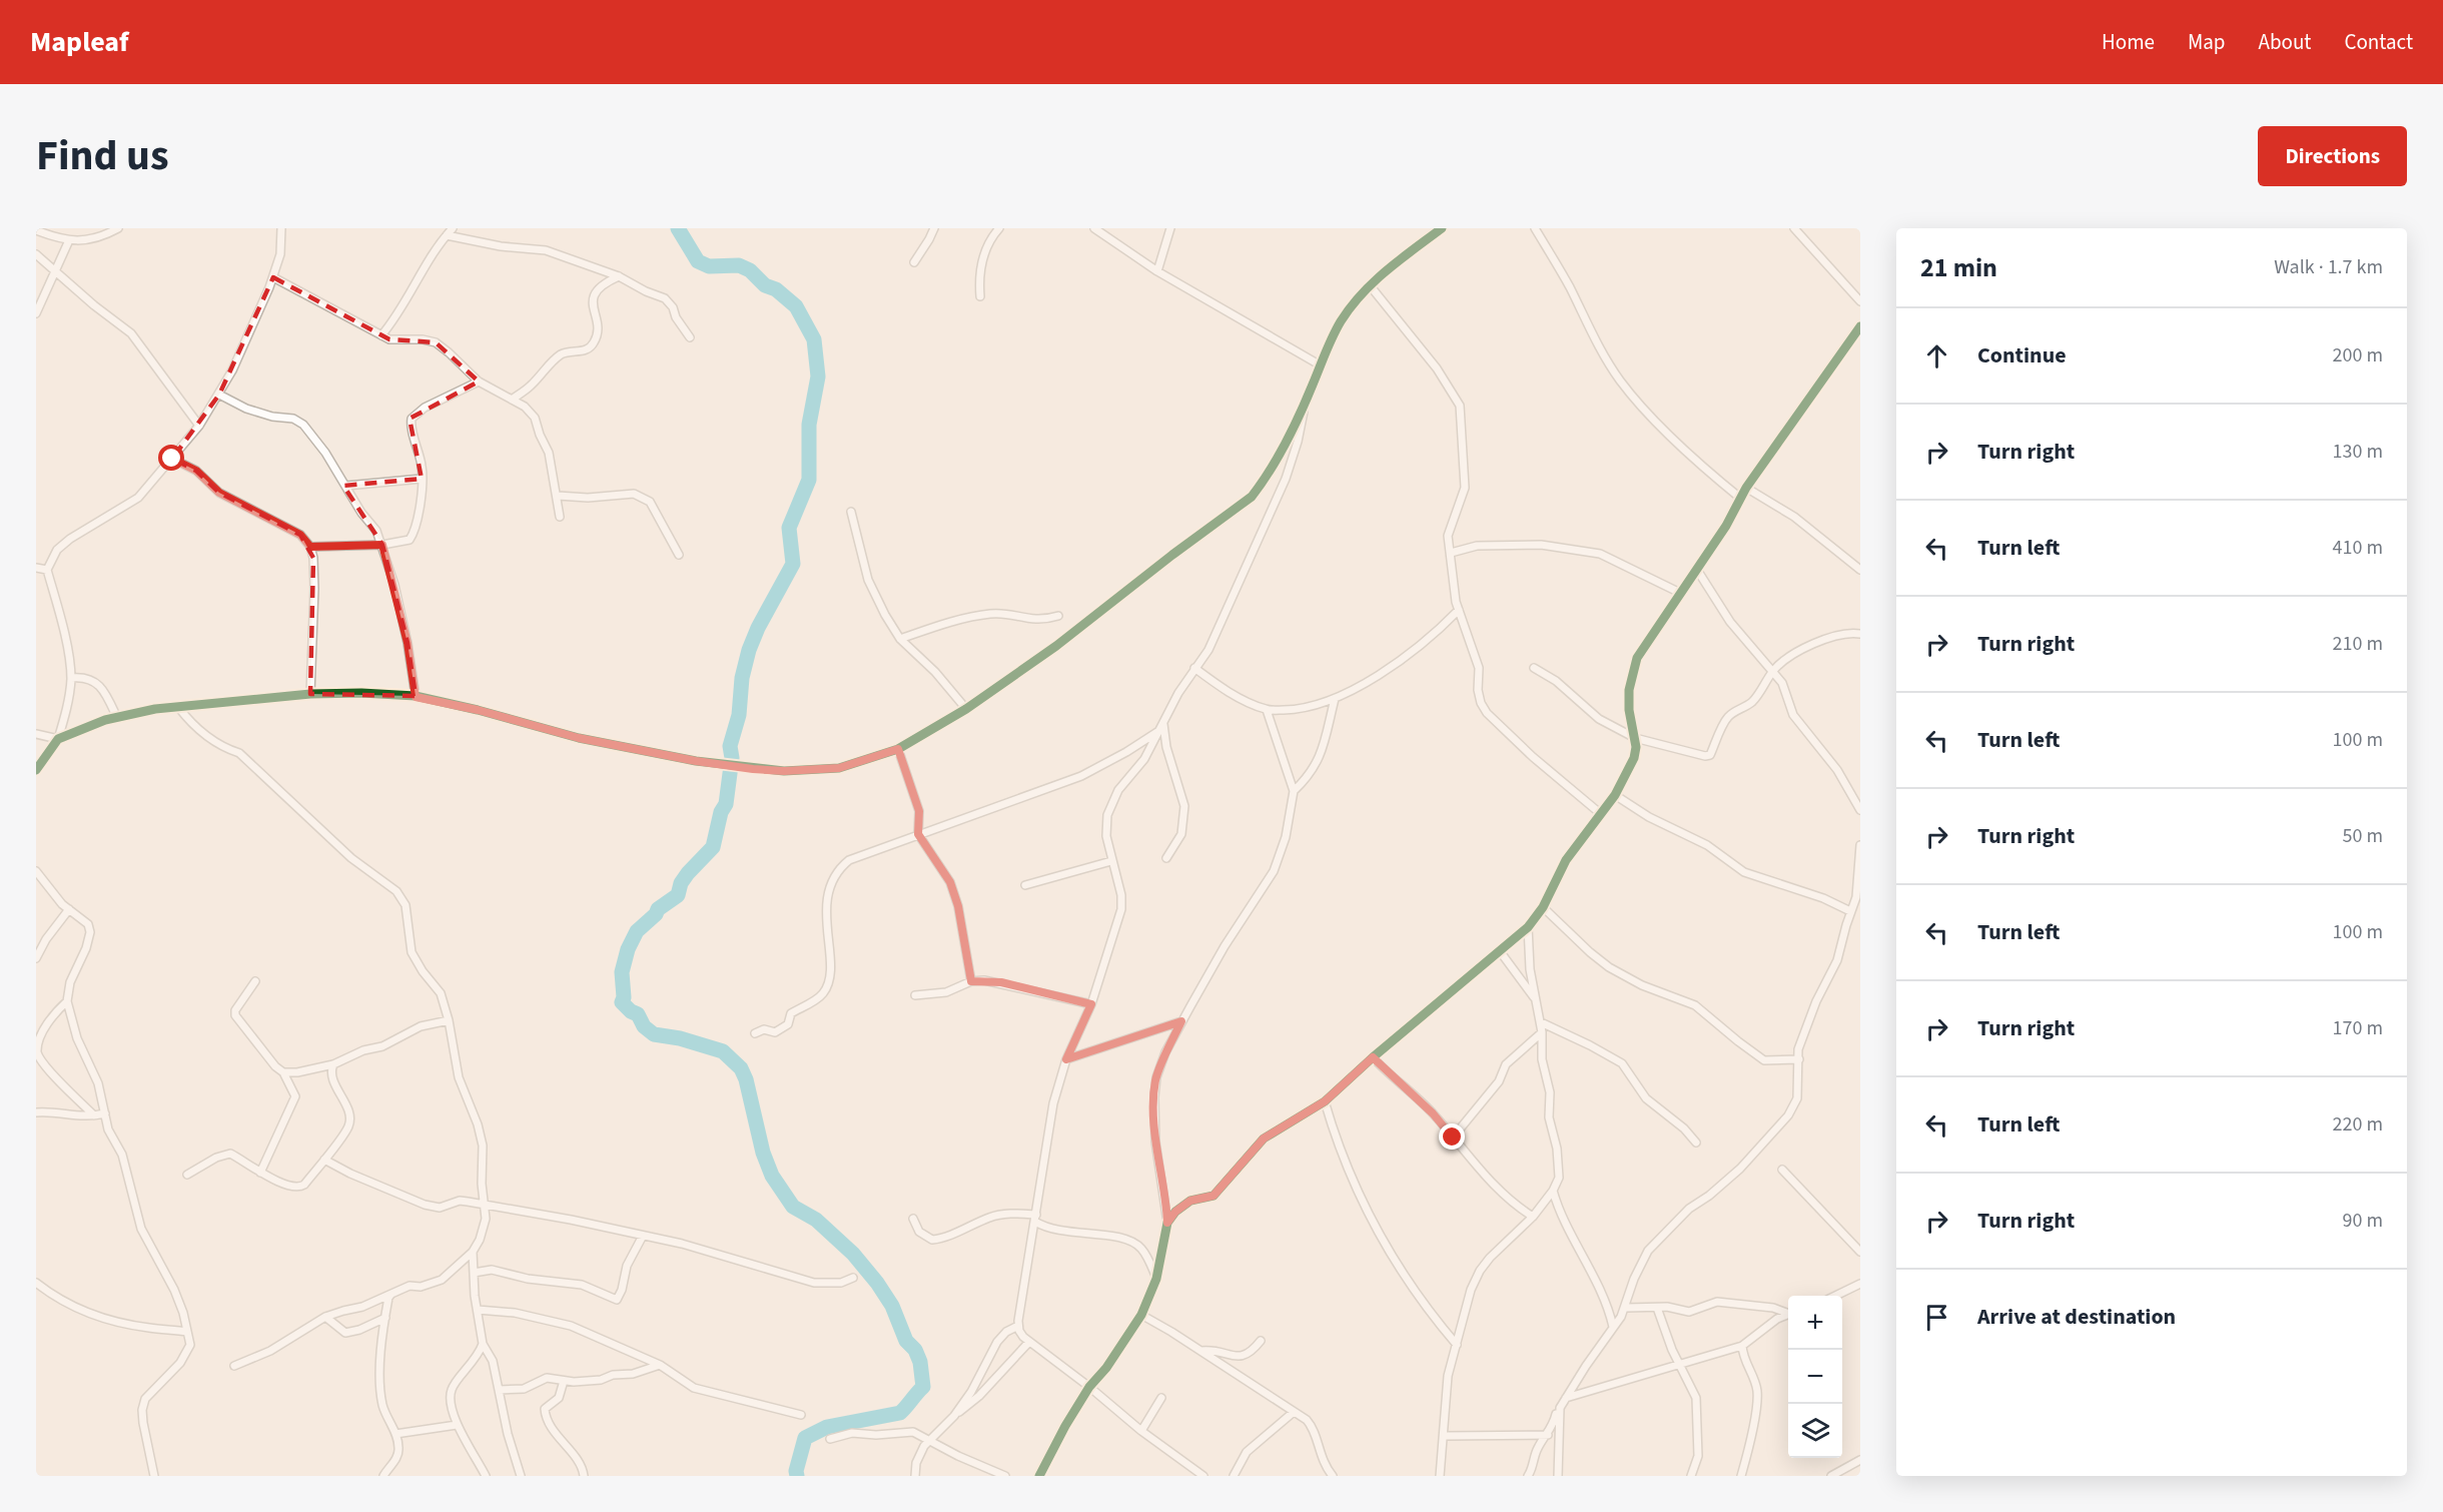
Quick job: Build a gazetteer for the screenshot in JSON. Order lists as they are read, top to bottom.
{
  "page": {
    "header": "Mapleaf",
    "nav": [
      "Home",
      "Map",
      "About",
      "Contact"
    ],
    "title": "Find us",
    "buttons": "Directions",
    "heading": ["21 min", "Walk · 1.7 km"],
    "list": [
      ["Continue", "200 m"],
      ["Turn right", "130 m"],
      ["Turn left", "410 m"],
      ["Turn right", "210 m"],
      ["Turn left", "100 m"],
      ["Turn right", "50 m"],
      ["Turn left", "100 m"],
      ["Turn right", "170 m"],
      ["Turn left", "220 m"],
      ["Turn right", "90 m"],
      "Arrive at destination"
    ],
    "map_buttons": ["+", "−"]
  }
}
